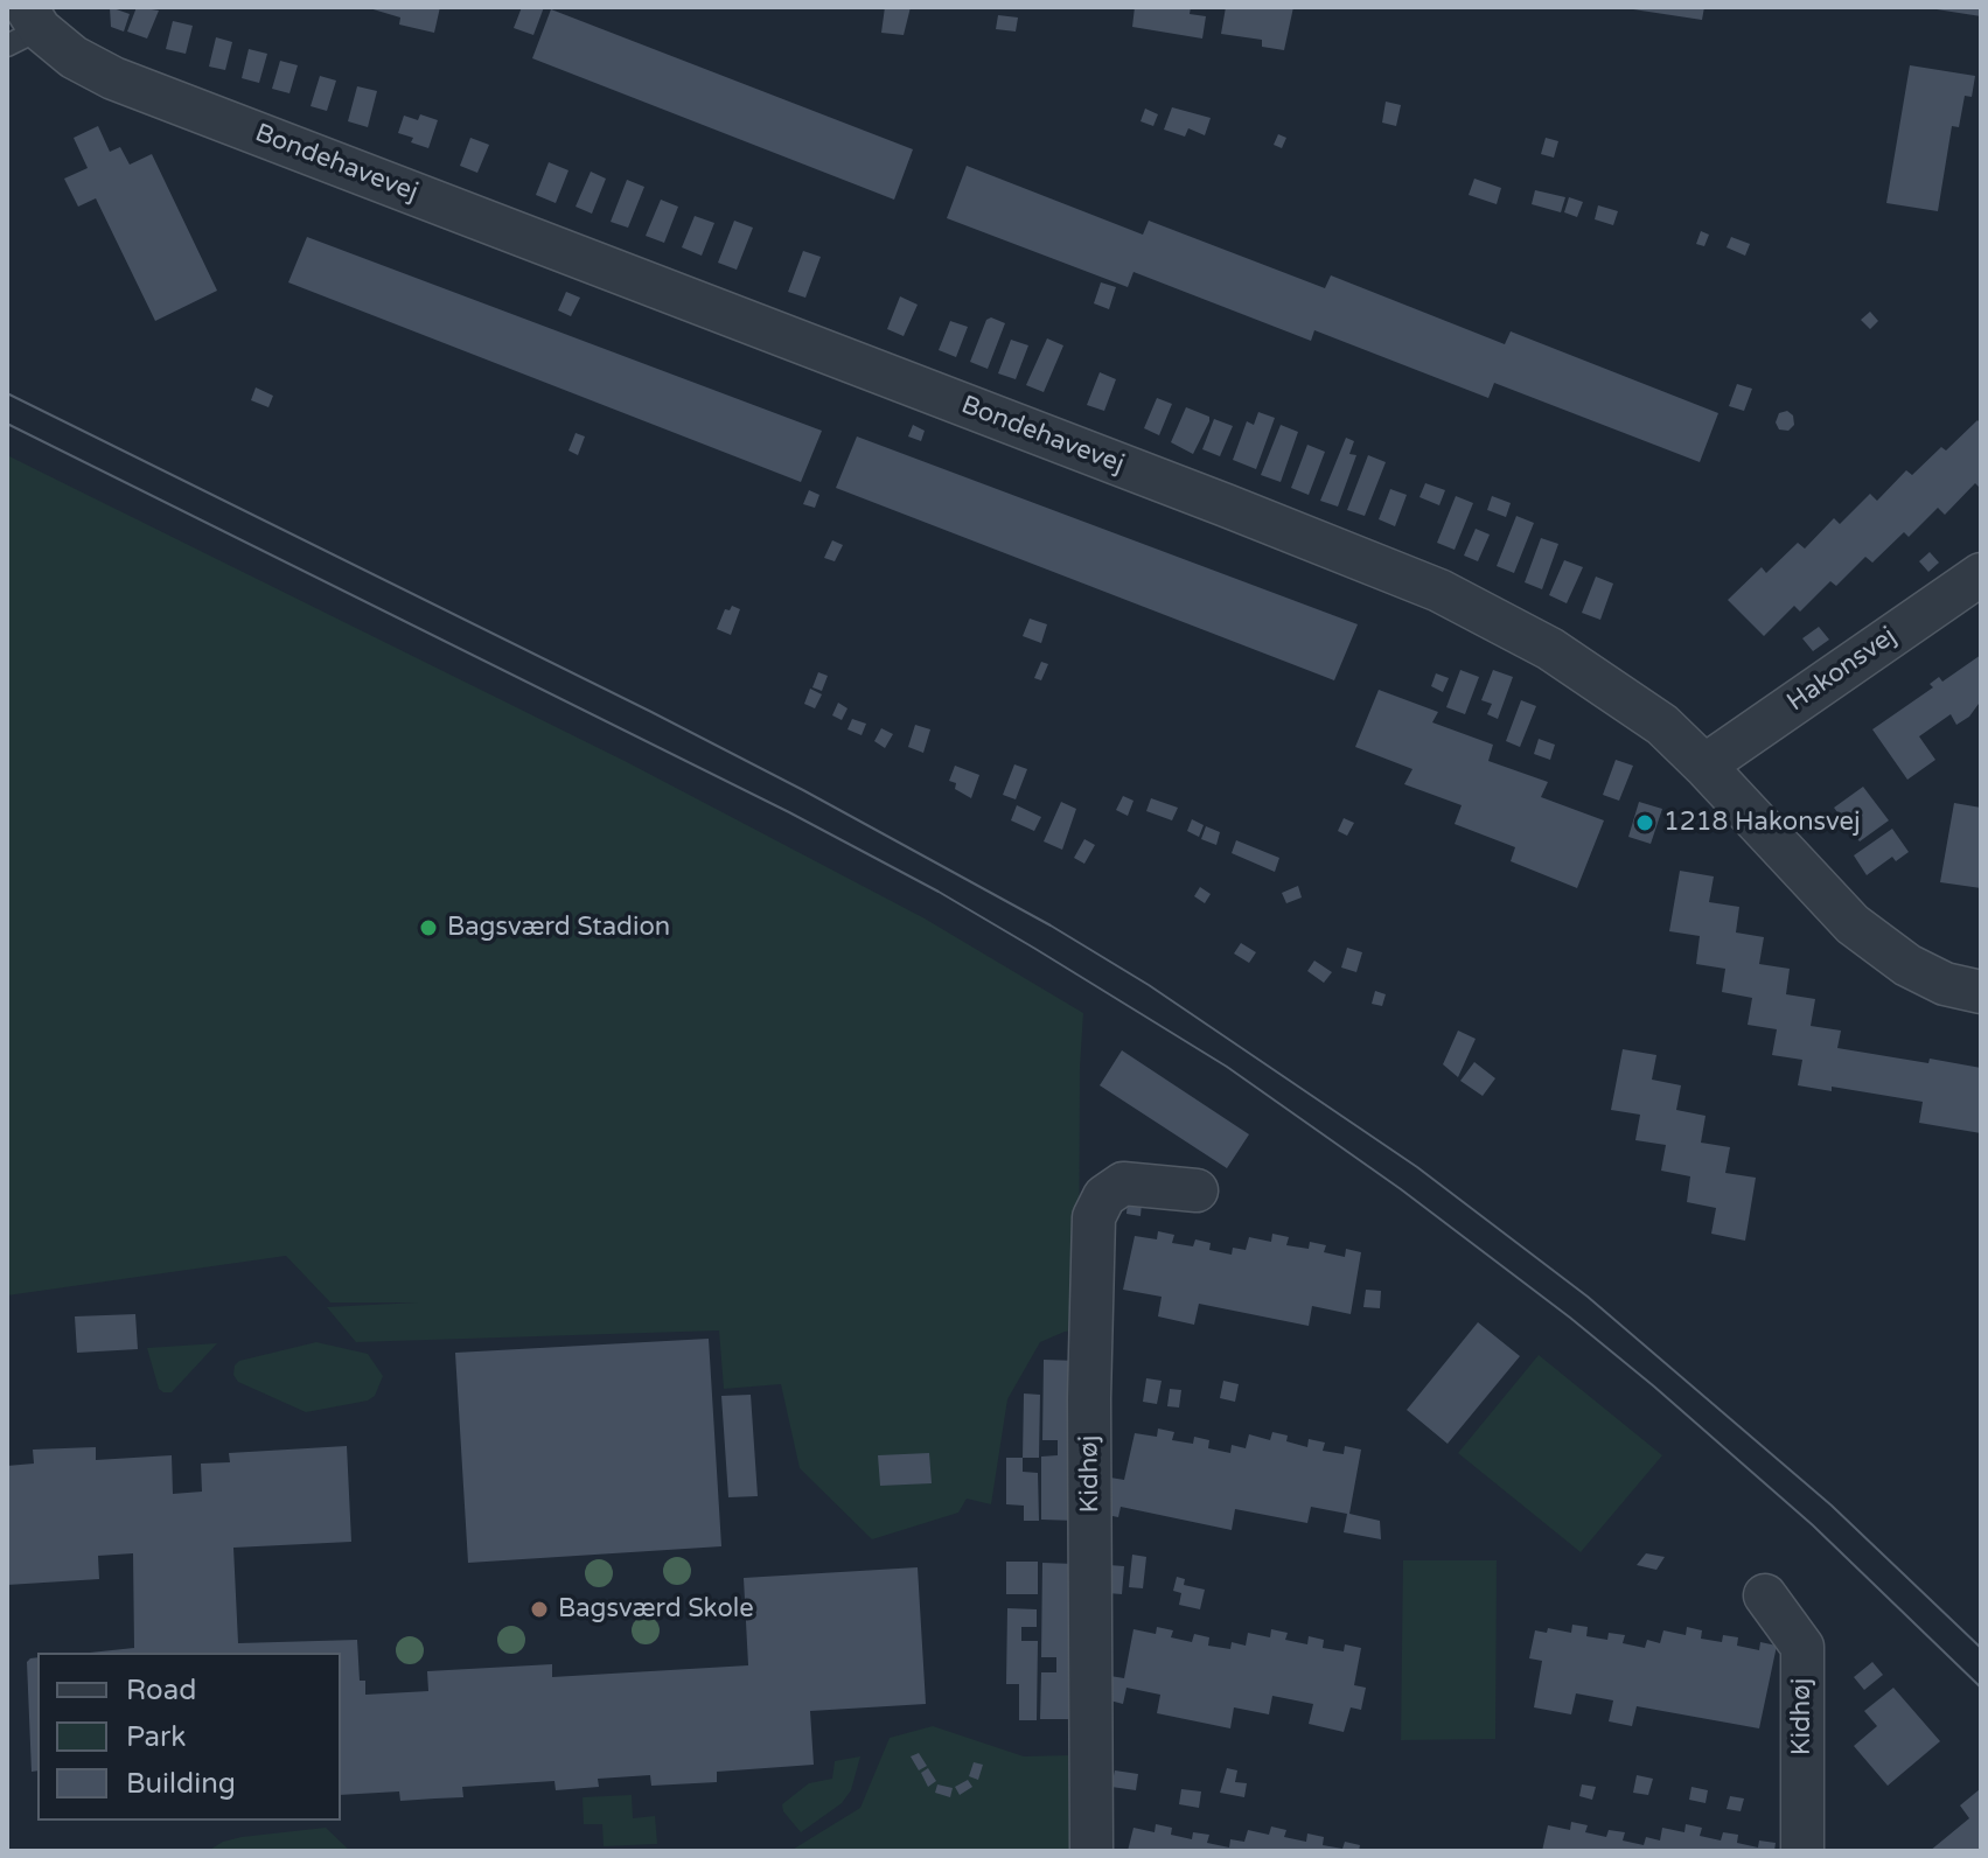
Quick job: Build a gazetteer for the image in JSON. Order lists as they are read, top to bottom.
{
  "streets": {
    "street": ["Bondehavevej", "Hakonsvej", "Kidhøj"]
  },
  "crossings": [
    ["Bondehavevej", "Hakonsvej"]
  ],
  "places": ["1218 Hakonsvej", "Bagsværd Stadion", "Bagsværd Skole"],
  "legend": ["Road", "Park", "Building"]
}
